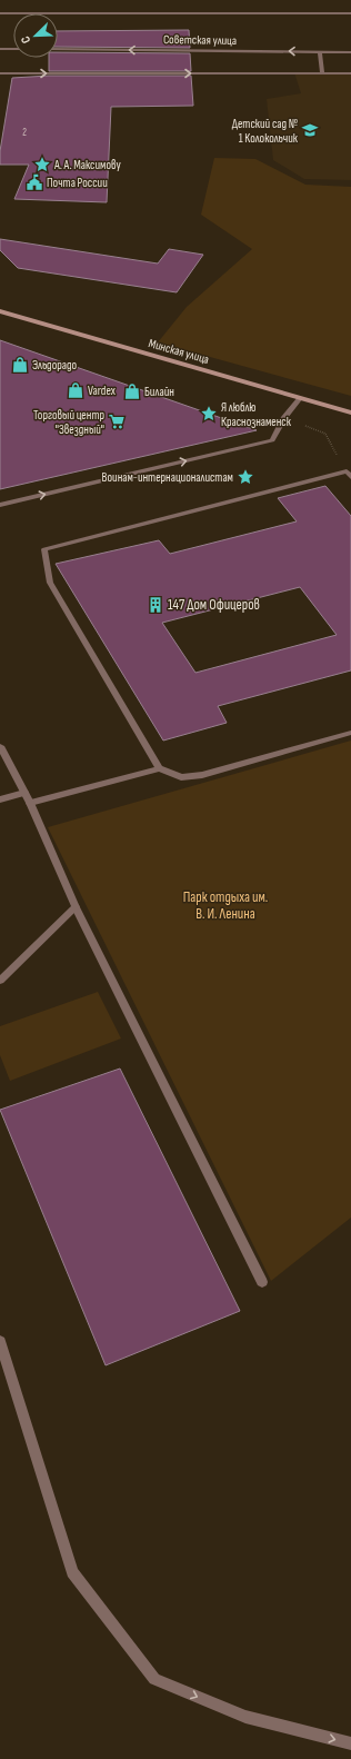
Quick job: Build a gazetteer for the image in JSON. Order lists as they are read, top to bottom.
{
  "streets": {
    "street": ["Советская улица", "Минская улица"]
  },
  "parks": ["Парк отдыха им. В. И. Ленина"],
  "places": {
    "school or university": ["Детский сад № 1 Колокольчик"],
    "place": ["А. А. Максимову", "Я люблю Краснознаменск", "Воинам-интернационалистам"],
    "public building": ["Почта России"],
    "shop": ["Эльдорадо", "Vardex", "Билайн"],
    "supermarket": ["Торговый центр \"Звездный\""],
    "building": ["147 Дом Офицеров"]
  },
  "house_numbers": ["2"],
  "north": "bottom left"
}
